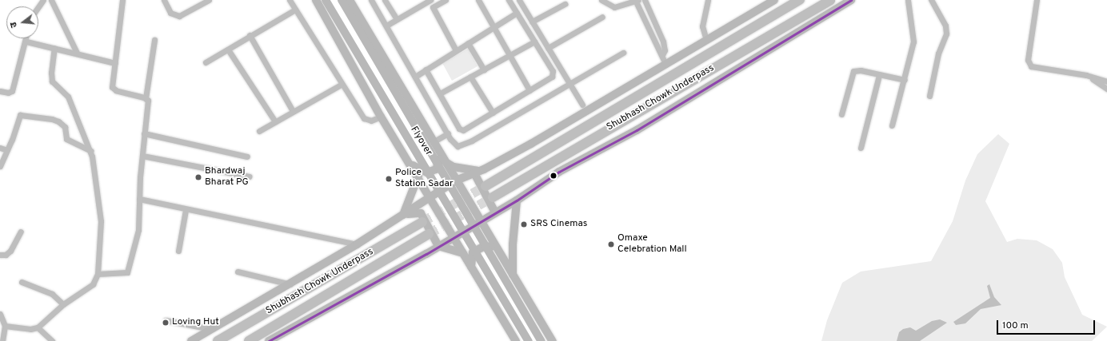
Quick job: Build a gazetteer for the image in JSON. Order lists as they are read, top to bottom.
{
  "streets": {
    "highway": ["Shubhash Chowk Underpass"],
    "main road": ["Flyover"]
  },
  "places": [
    "Bhardwaj Bharat PG",
    "Police Station Sadar",
    "SRS Cinemas",
    "Omaxe Celebration Mall",
    "Loving Hut"
  ],
  "scale_bar": "100 m",
  "north": "left"
}
